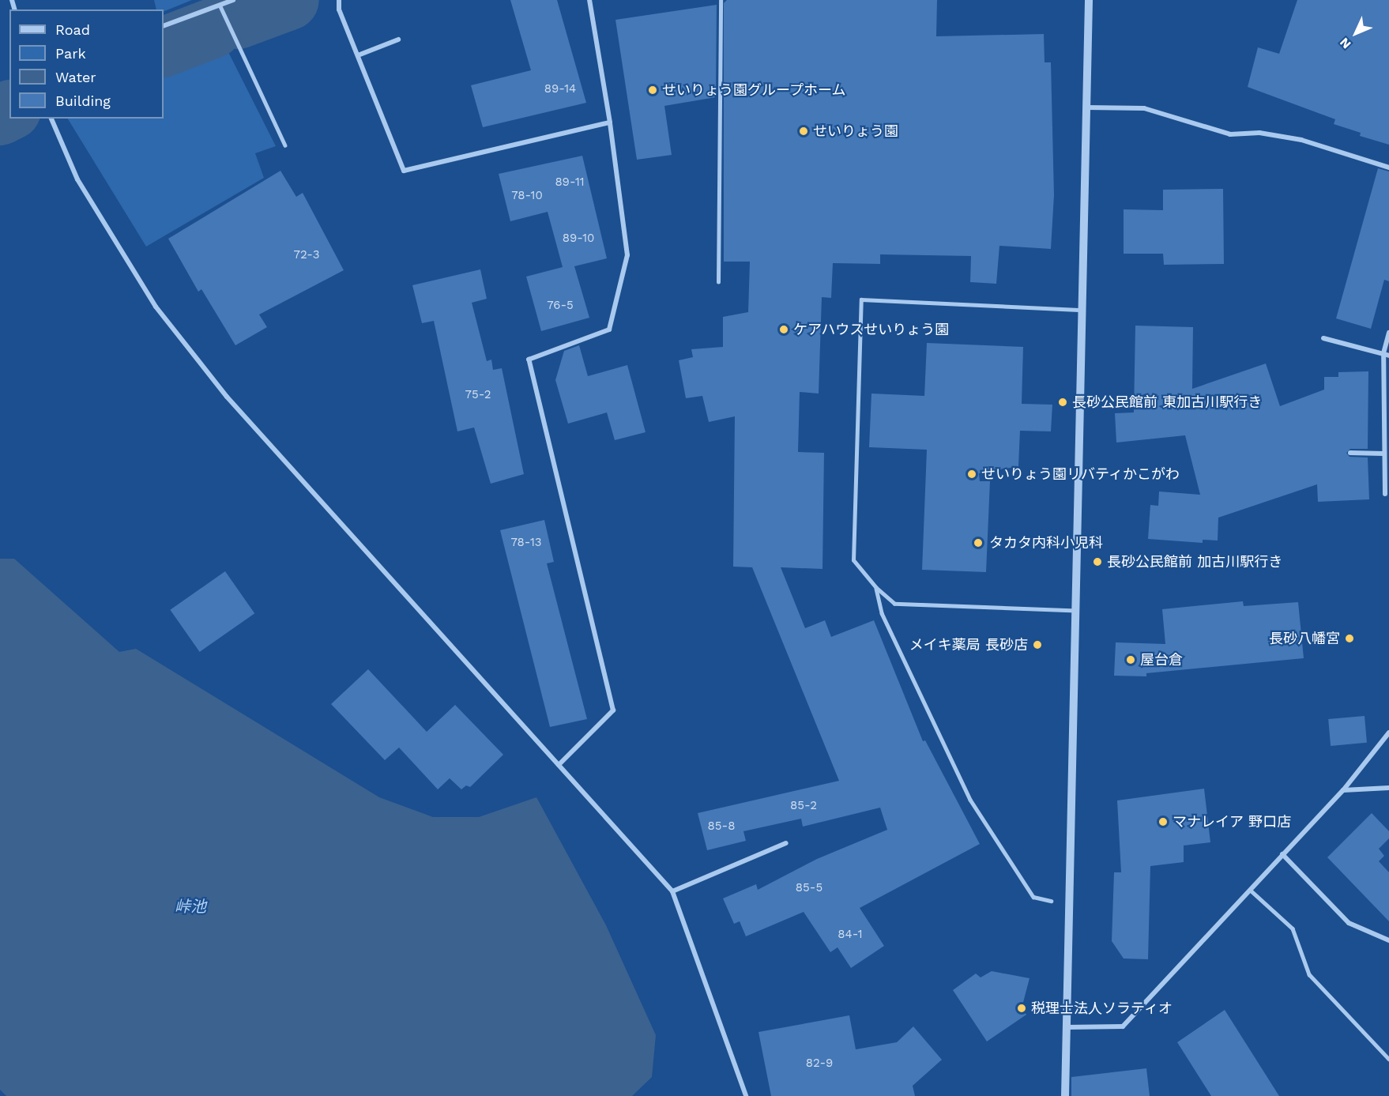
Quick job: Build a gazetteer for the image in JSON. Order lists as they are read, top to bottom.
{
  "water": ["峠池"],
  "places": [
    "せいりょう園グループホーム",
    "せいりょう園",
    "ケアハウスせいりょう園",
    "長砂公民館前 東加古川駅行き",
    "せいりょう園リバティかこがわ",
    "タカタ内科小児科",
    "長砂公民館前 加古川駅行き",
    "長砂八幡宮",
    "メイキ薬局 長砂店",
    "屋台倉",
    "マナレイア 野口店",
    "税理士法人ソラティオ"
  ],
  "house_numbers": [
    "89-14",
    "89-11",
    "78-10",
    "89-10",
    "72-3",
    "76-5",
    "75-2",
    "78-13",
    "85-2",
    "85-8",
    "85-5",
    "84-1",
    "82-9"
  ],
  "legend": [
    "Road",
    "Park",
    "Water",
    "Building"
  ],
  "north": "bottom left"
}
